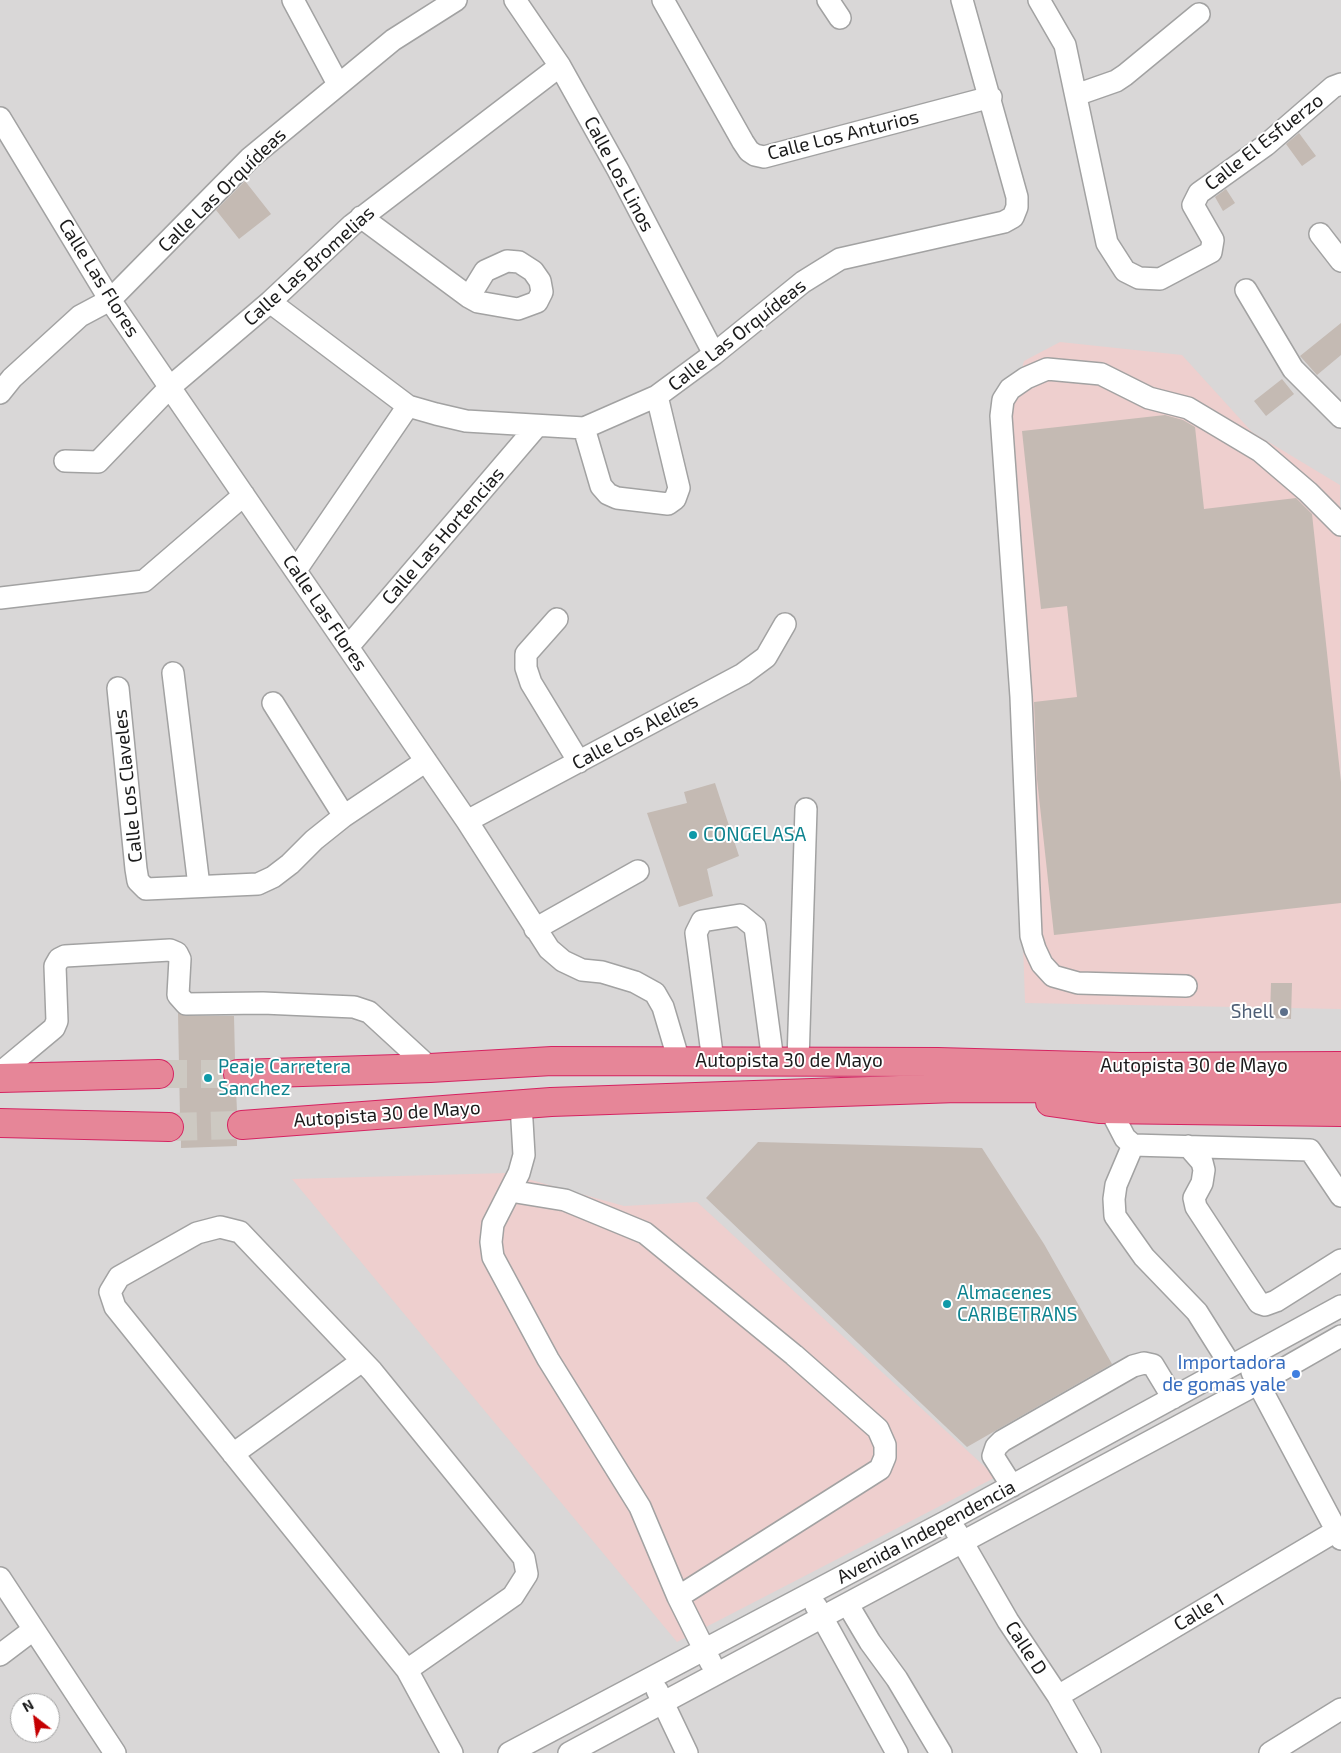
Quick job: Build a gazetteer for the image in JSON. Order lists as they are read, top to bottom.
{
  "streets": {
    "highway": ["Autopista 30 de Mayo"],
    "street": [
      "Calle Los Anturios",
      "Calle El Esfuerzo",
      "Calle Los Linos",
      "Calle Las Orquídeas",
      "Calle Las Bromelias",
      "Calle Las Flores",
      "Calle Las Hortencias",
      "Calle Los Alelíes",
      "Calle Los Claveles",
      "Avenida Independencia",
      "Calle 1",
      "Calle D"
    ]
  },
  "crossings": [
    ["Calle Los Anturios", "Calle Las Orquídeas"],
    ["Calle Los Linos", "Calle Las Orquídeas"],
    ["Calle Los Linos", "Calle Las Bromelias"],
    ["Calle Las Orquídeas", "Calle Las Bromelias"],
    ["Calle Las Orquídeas", "Calle Las Flores"],
    ["Calle Las Orquídeas", "Calle Las Hortencias"],
    ["Calle Las Bromelias", "Calle Las Flores"],
    ["Calle Las Flores", "Calle Las Hortencias"],
    ["Calle Las Flores", "Calle Los Alelíes"],
    ["Calle Las Flores", "Calle Los Claveles"],
    ["Calle Las Flores", "Autopista 30 de Mayo"],
    ["Avenida Independencia", "Calle D"],
    ["Calle 1", "Calle D"]
  ],
  "places": [
    "CONGELASA",
    "Shell",
    "Peaje Carretera Sanchez",
    "Almacenes CARIBETRANS",
    "Importadora de gomas yale"
  ],
  "north": "top left"
}
